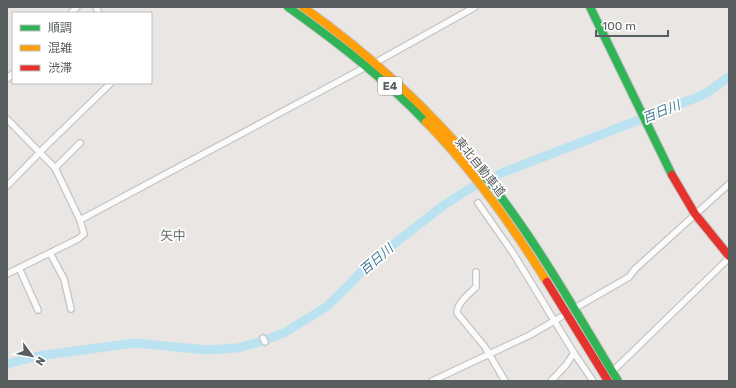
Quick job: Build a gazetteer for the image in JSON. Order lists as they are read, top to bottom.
{
  "streets": {
    "main road": ["E4", "東北自動車道"]
  },
  "districts": ["矢中"],
  "water": ["百日川"],
  "legend": ["順調", "混雑", "渋滞"],
  "scale_bar": "100 m",
  "north": "bottom right"
}
